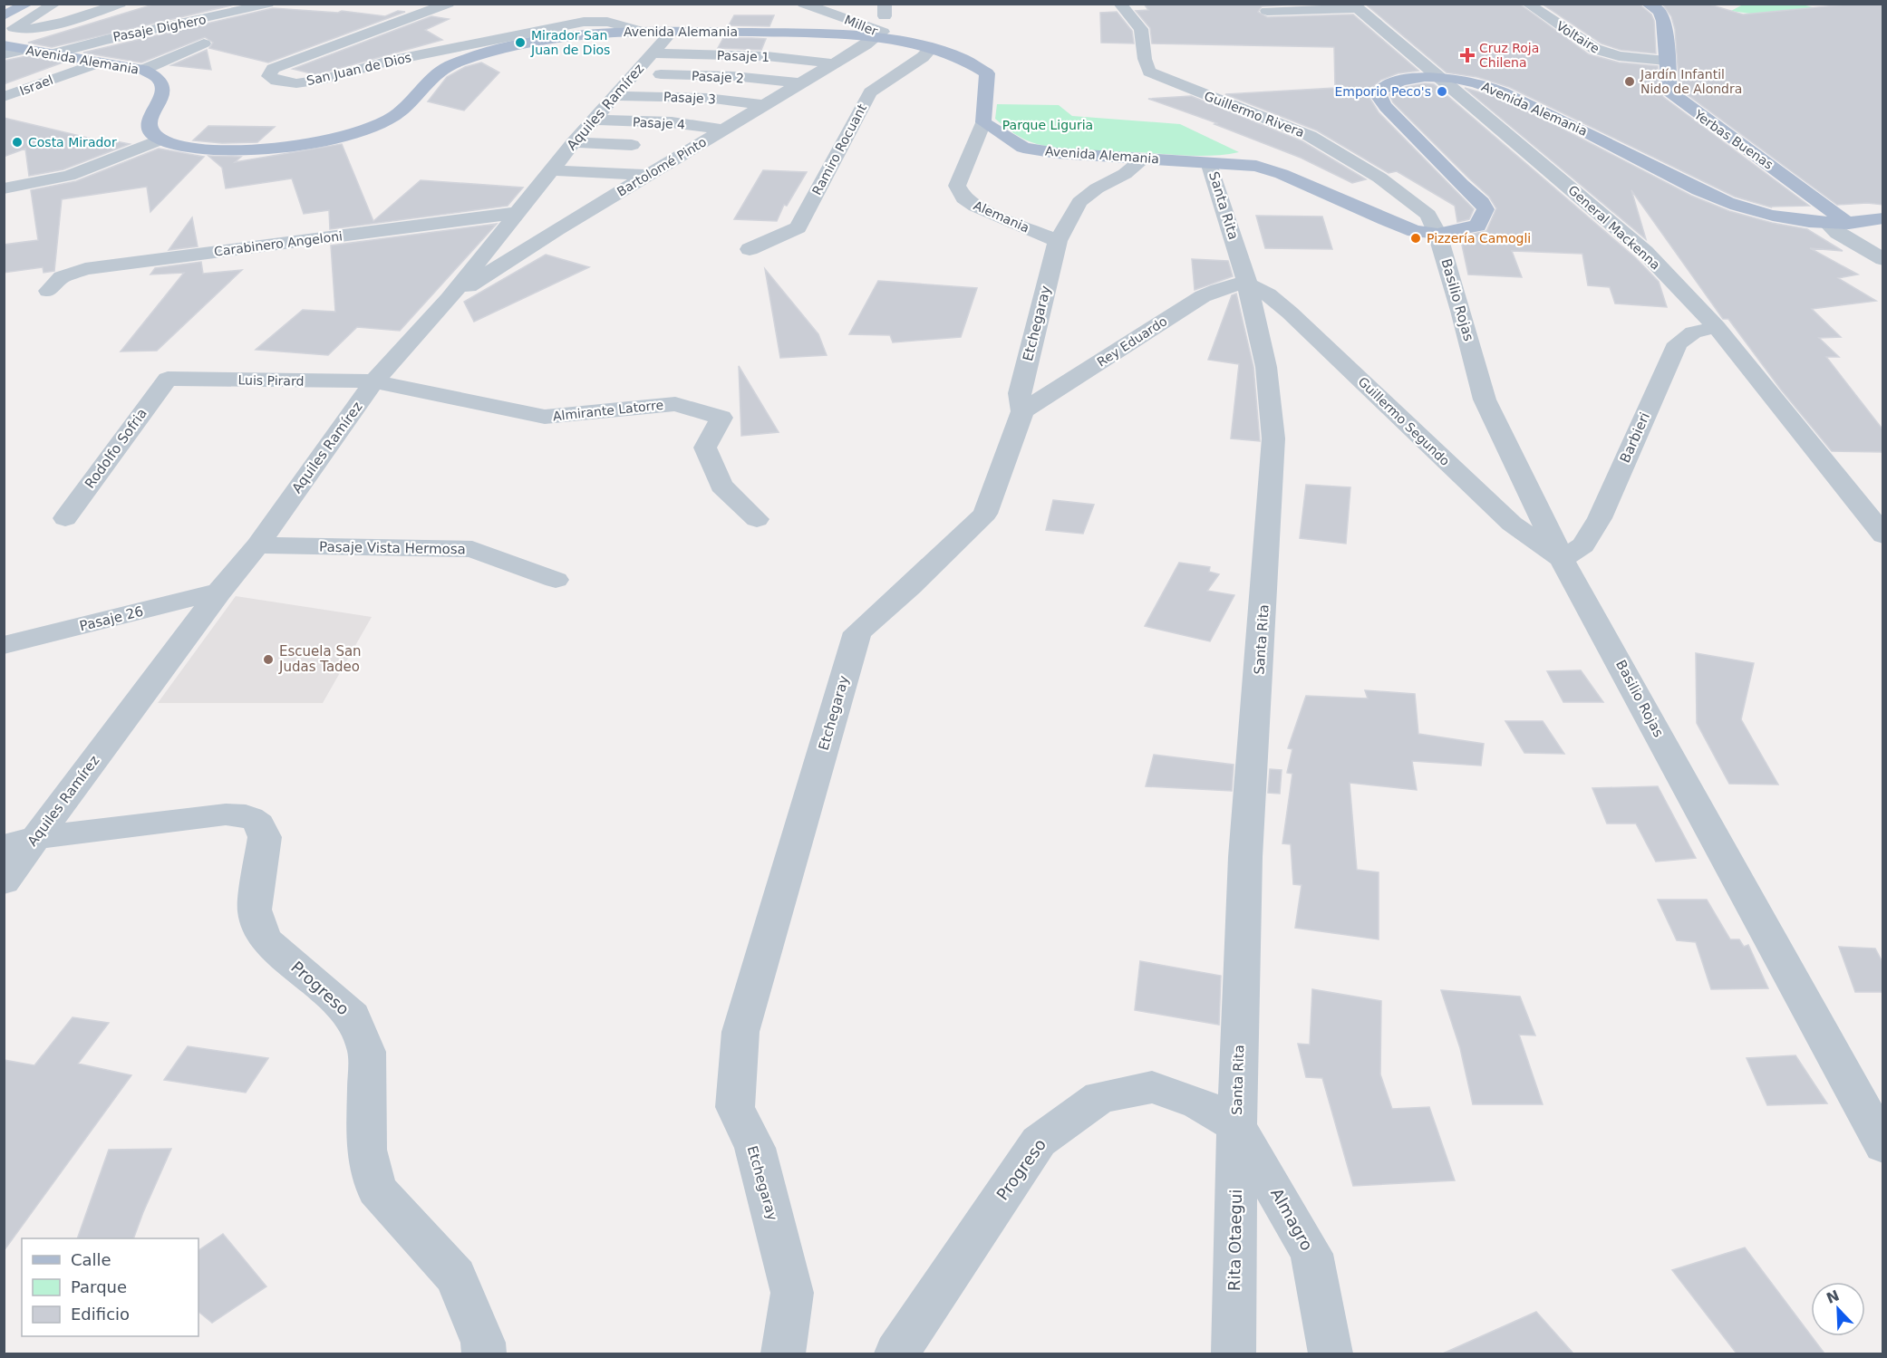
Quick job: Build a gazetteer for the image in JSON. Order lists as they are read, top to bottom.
{
  "streets": {
    "main road": ["Avenida Alemania", "Yerbas Buenas"],
    "street": [
      "Miller",
      "Pasaje Dighero",
      "Voltaire",
      "Pasaje 1",
      "San Juan de Dios",
      "Pasaje 2",
      "Israel",
      "Pasaje 3",
      "Aquiles Ramírez",
      "Guillermo Rivera",
      "Pasaje 4",
      "Ramiro Rocuant",
      "Bartolomé Pinto",
      "Santa Rita",
      "Alemania",
      "General Mackenna",
      "Carabinero Angeloni",
      "Basilio Rojas",
      "Etchegaray",
      "Rey Eduardo",
      "Luis Pirard",
      "Almirante Latorre",
      "Guillermo Segundo",
      "Barbieri",
      "Rodolfo Sofria",
      "Pasaje Vista Hermosa",
      "Pasaje 26",
      "Progreso",
      "Almagro",
      "Rita Otaegui"
    ]
  },
  "crossings": [
    ["Miller", "Avenida Alemania"],
    ["Miller", "Bartolomé Pinto"],
    ["Pasaje Dighero", "Avenida Alemania"],
    ["Avenida Alemania", "San Juan de Dios"],
    ["Avenida Alemania", "Israel"],
    ["Avenida Alemania", "Aquiles Ramírez"],
    ["Avenida Alemania", "Guillermo Rivera"],
    ["Avenida Alemania", "Yerbas Buenas"],
    ["Avenida Alemania", "Ramiro Rocuant"],
    ["Avenida Alemania", "Bartolomé Pinto"],
    ["Avenida Alemania", "Santa Rita"],
    ["Avenida Alemania", "Alemania"],
    ["Avenida Alemania", "General Mackenna"],
    ["Avenida Alemania", "Basilio Rojas"],
    ["Avenida Alemania", "Etchegaray"],
    ["Voltaire", "Yerbas Buenas"],
    ["Pasaje 1", "Aquiles Ramírez"],
    ["Pasaje 1", "Bartolomé Pinto"],
    ["Pasaje 2", "Aquiles Ramírez"],
    ["Pasaje 2", "Bartolomé Pinto"],
    ["Pasaje 3", "Aquiles Ramírez"],
    ["Pasaje 3", "Bartolomé Pinto"],
    ["Aquiles Ramírez", "Pasaje 4"],
    ["Aquiles Ramírez", "Bartolomé Pinto"],
    ["Aquiles Ramírez", "Carabinero Angeloni"],
    ["Aquiles Ramírez", "Luis Pirard"],
    ["Aquiles Ramírez", "Almirante Latorre"],
    ["Aquiles Ramírez", "Pasaje Vista Hermosa"],
    ["Aquiles Ramírez", "Pasaje 26"],
    ["Aquiles Ramírez", "Progreso"],
    ["Guillermo Rivera", "Basilio Rojas"],
    ["Pasaje 4", "Bartolomé Pinto"],
    ["Santa Rita", "Rey Eduardo"],
    ["Santa Rita", "Guillermo Segundo"],
    ["Santa Rita", "Progreso"],
    ["Santa Rita", "Almagro"],
    ["Santa Rita", "Rita Otaegui"],
    ["Alemania", "Etchegaray"],
    ["General Mackenna", "Barbieri"],
    ["Basilio Rojas", "Guillermo Segundo"],
    ["Basilio Rojas", "Barbieri"],
    ["Etchegaray", "Rey Eduardo"],
    ["Rey Eduardo", "Guillermo Segundo"],
    ["Luis Pirard", "Almirante Latorre"],
    ["Luis Pirard", "Rodolfo Sofria"],
    ["Guillermo Segundo", "Barbieri"],
    ["Progreso", "Almagro"],
    ["Progreso", "Rita Otaegui"],
    ["Almagro", "Rita Otaegui"]
  ],
  "parks": ["Parque Liguria"],
  "places": {
    "other": [
      "Mirador San Juan de Dios",
      "Jardín Infantil Nido de Alondra",
      "Emporio Peco's",
      "Costa Mirador",
      "Pizzería Camogli",
      "Escuela San Judas Tadeo"
    ],
    "health": ["Cruz Roja Chilena"]
  },
  "legend": ["Calle", "Parque", "Edificio"],
  "north": "top left"
}
